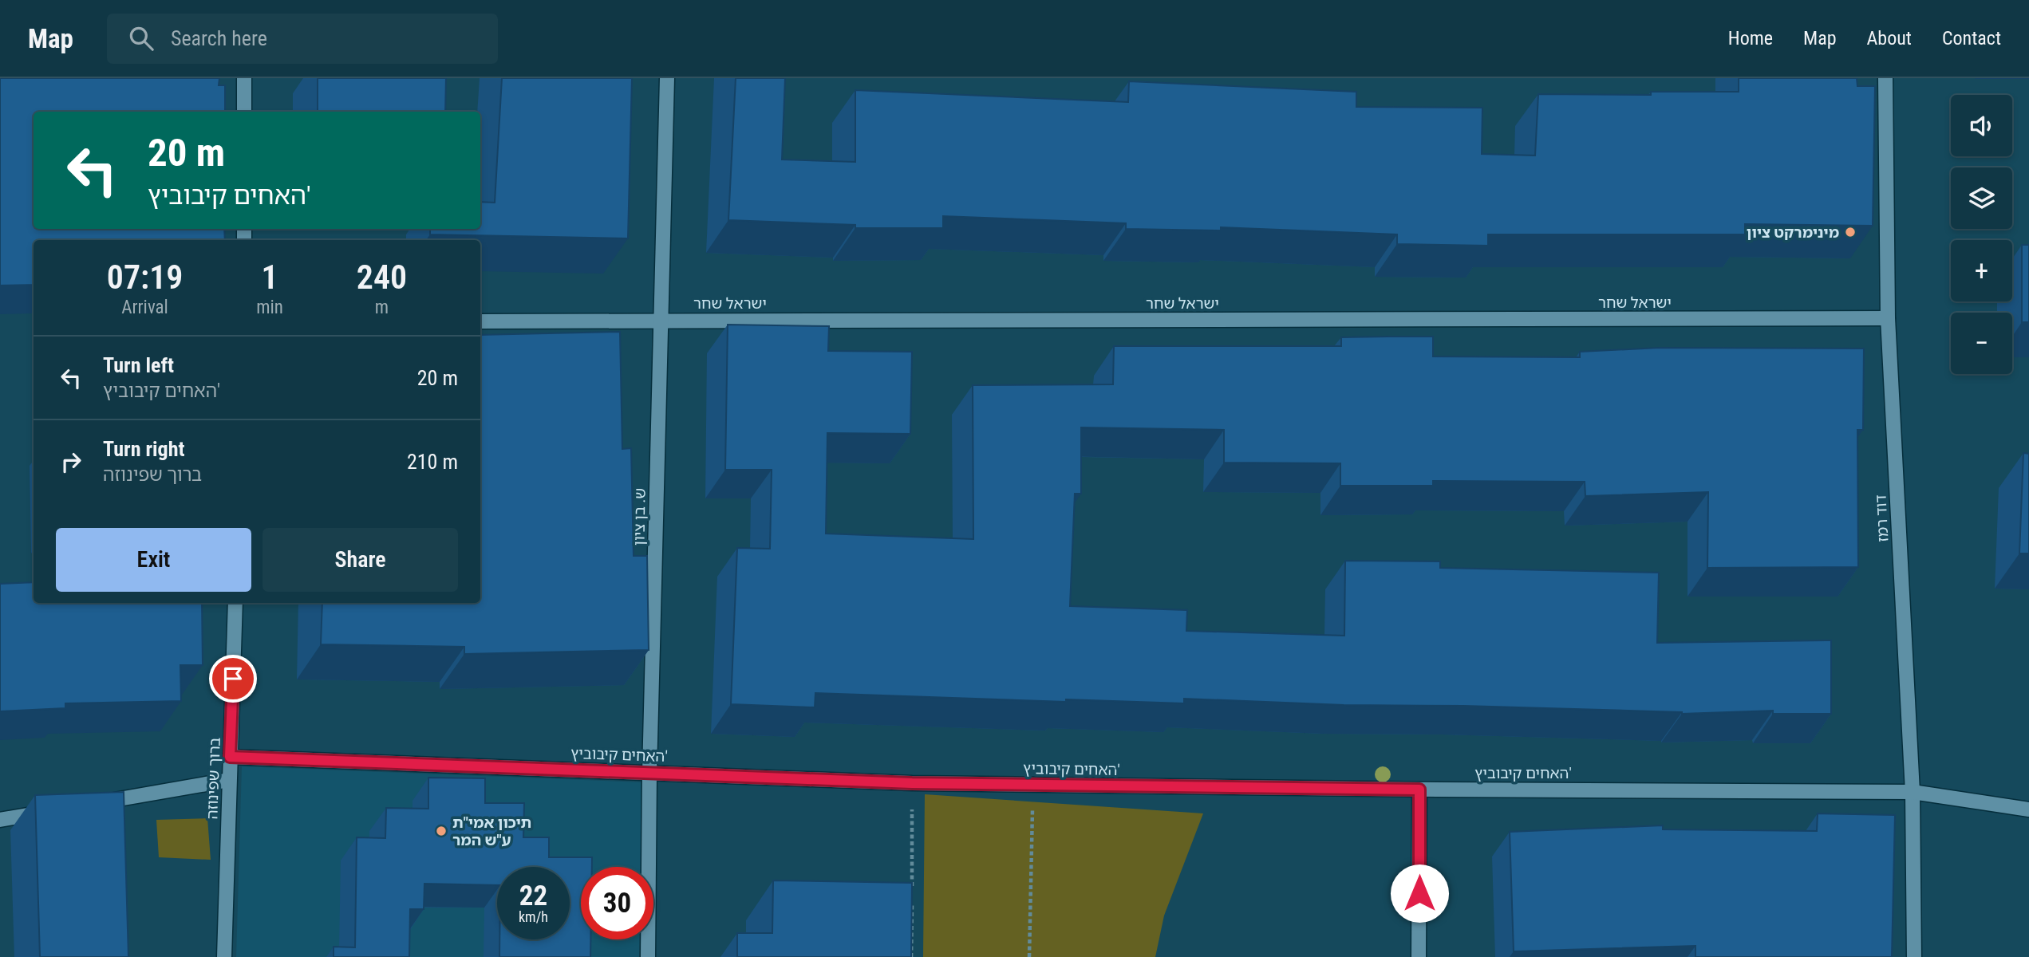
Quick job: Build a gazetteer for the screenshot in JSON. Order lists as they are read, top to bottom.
{
  "streets": {
    "street": [
      "ישראל שחר",
      "ש. בן ציון",
      "דוד רמז",
      "האחים קיבוביץ'",
      "ברוך שפינוזה"
    ]
  },
  "crossings": [
    ["ישראל שחר", "ש. בן ציון"],
    ["ישראל שחר", "דוד רמז"],
    ["ש. בן ציון", "האחים קיבוביץ'"],
    ["דוד רמז", "האחים קיבוביץ'"],
    ["האחים קיבוביץ'", "ברוך שפינוזה"]
  ],
  "places": ["מינימרקט ציון", "תיכון אמי\"ת ע\"ש המר"],
  "page": {
    "header": "Map",
    "search": "Search here",
    "nav": [
      "Home",
      "Map",
      "About",
      "Contact"
    ],
    "map_buttons": ["+", "−"],
    "turn": ["20 m", "האחים קיבוביץ'"],
    "eta": [
      "07:19",
      "Arrival",
      "1",
      "min",
      "240",
      "m"
    ],
    "list": [
      {
        "name": "Turn left",
        "note": "האחים קיבוביץ'",
        "value": "20 m"
      },
      {
        "name": "Turn right",
        "note": "ברוך שפינוזה",
        "value": "210 m"
      }
    ],
    "buttons": ["Exit", "Share"],
    "speed": "22 km/h",
    "limit": "30"
  }
}
